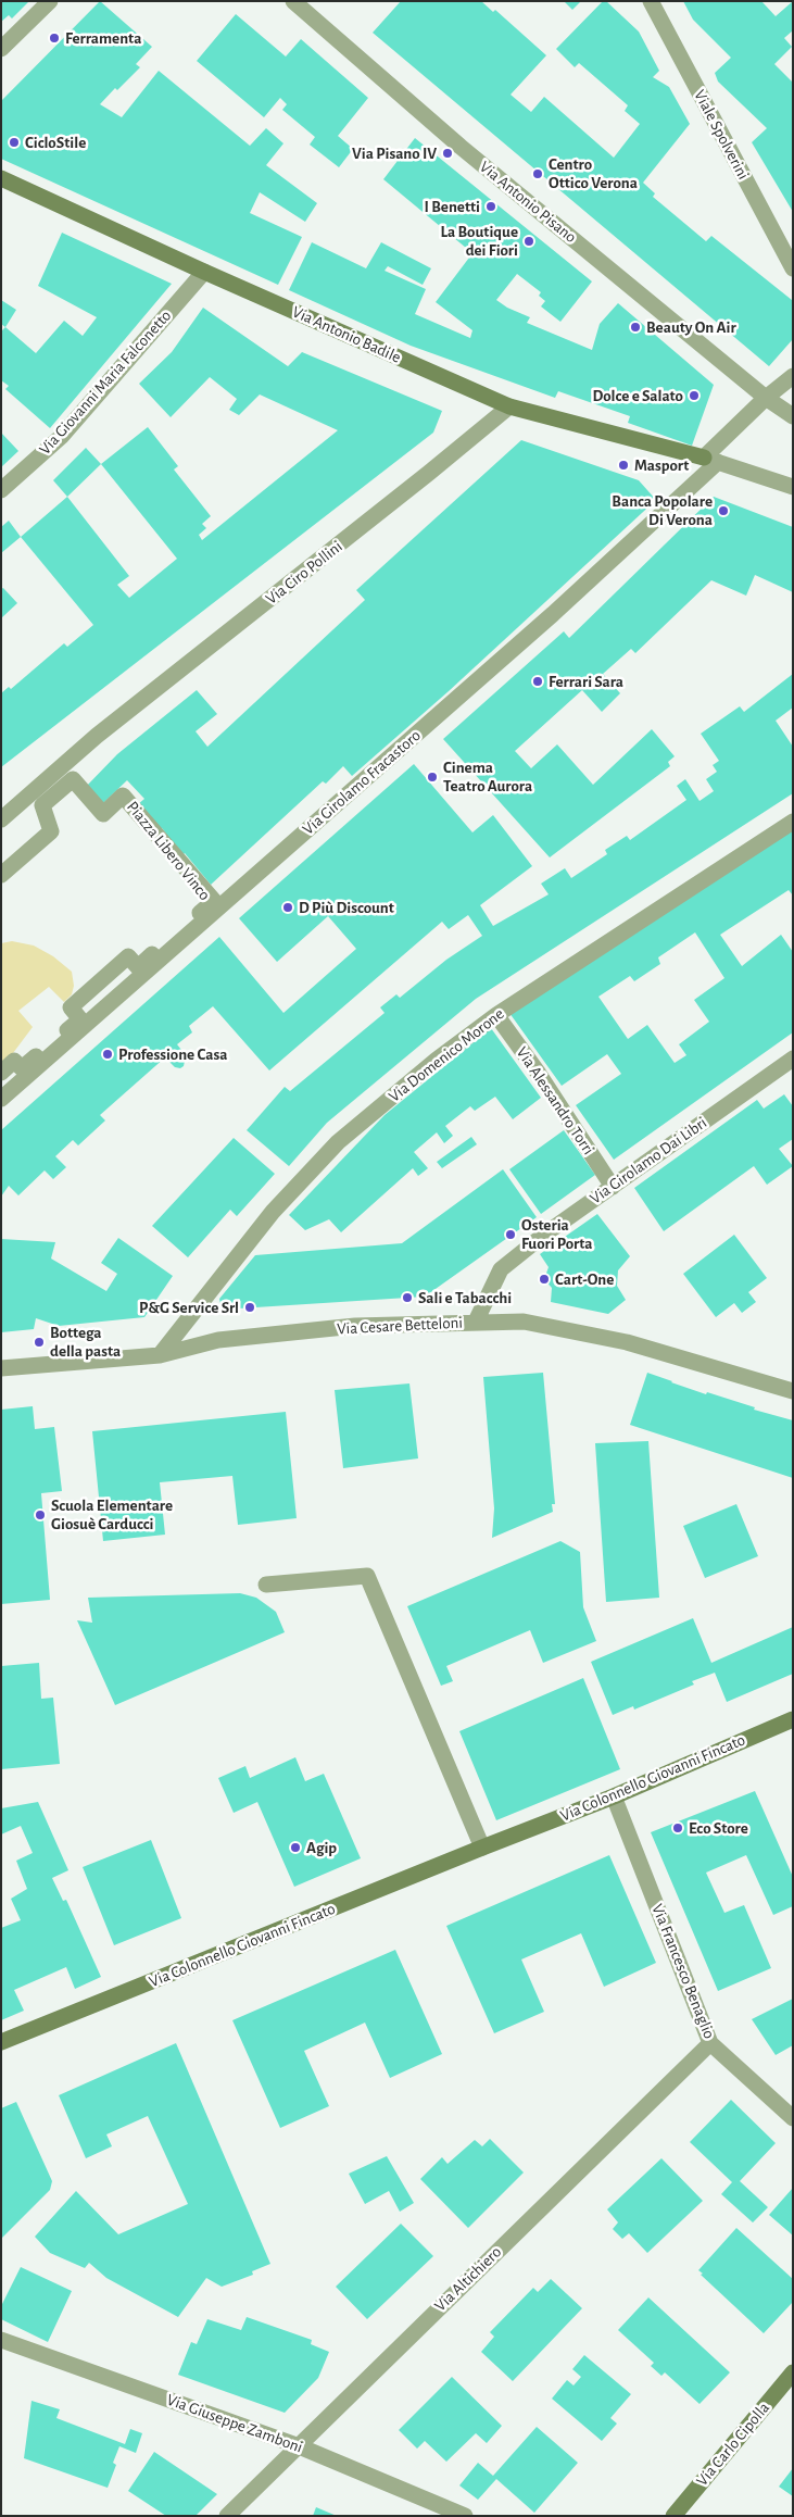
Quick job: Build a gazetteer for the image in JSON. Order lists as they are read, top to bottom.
{
  "streets": {
    "street": [
      "Viale Spolverini",
      "Via Antonio Pisano",
      "Via Antonio Badile",
      "Via Giovanni Maria Falconetto",
      "Via Ciro Pollini",
      "Via Girolamo Fracastoro",
      "Piazza Libero Vinco",
      "Via Domenico Morone",
      "Via Alessandro Torri",
      "Via Girolamo Dai Libri",
      "Via Cesare Betteloni",
      "Via Colonnello Giovanni Fincato",
      "Via Francesco Benaglio",
      "Via Altichiero",
      "Via Giuseppe Zamboni",
      "Via Carlo Cipolla"
    ]
  },
  "crossings": [
    ["Via Antonio Pisano", "Via Girolamo Fracastoro"],
    ["Via Antonio Badile", "Via Giovanni Maria Falconetto"],
    ["Via Antonio Badile", "Via Ciro Pollini"],
    ["Via Antonio Badile", "Via Girolamo Fracastoro"],
    ["Via Domenico Morone", "Via Alessandro Torri"],
    ["Via Domenico Morone", "Via Cesare Betteloni"],
    ["Via Alessandro Torri", "Via Girolamo Dai Libri"],
    ["Via Girolamo Dai Libri", "Via Cesare Betteloni"],
    ["Via Colonnello Giovanni Fincato", "Via Francesco Benaglio"],
    ["Via Francesco Benaglio", "Via Altichiero"],
    ["Via Altichiero", "Via Giuseppe Zamboni"]
  ],
  "places": [
    "Ferramenta",
    "CicloStile",
    "Via Pisano IV",
    "Centro Ottico Verona",
    "I Benetti",
    "La Boutique dei Fiori",
    "Beauty On Air",
    "Dolce e Salato",
    "Masport",
    "Banca Popolare Di Verona",
    "Ferrari Sara",
    "Cinema Teatro Aurora",
    "D Più Discount",
    "Professione Casa",
    "Osteria Fuori Porta",
    "Cart-One",
    "Sali e Tabacchi",
    "P&G Service Srl",
    "Bottega della pasta",
    "Scuola Elementare Giosuè Carducci",
    "Eco Store",
    "Agip"
  ]
}
